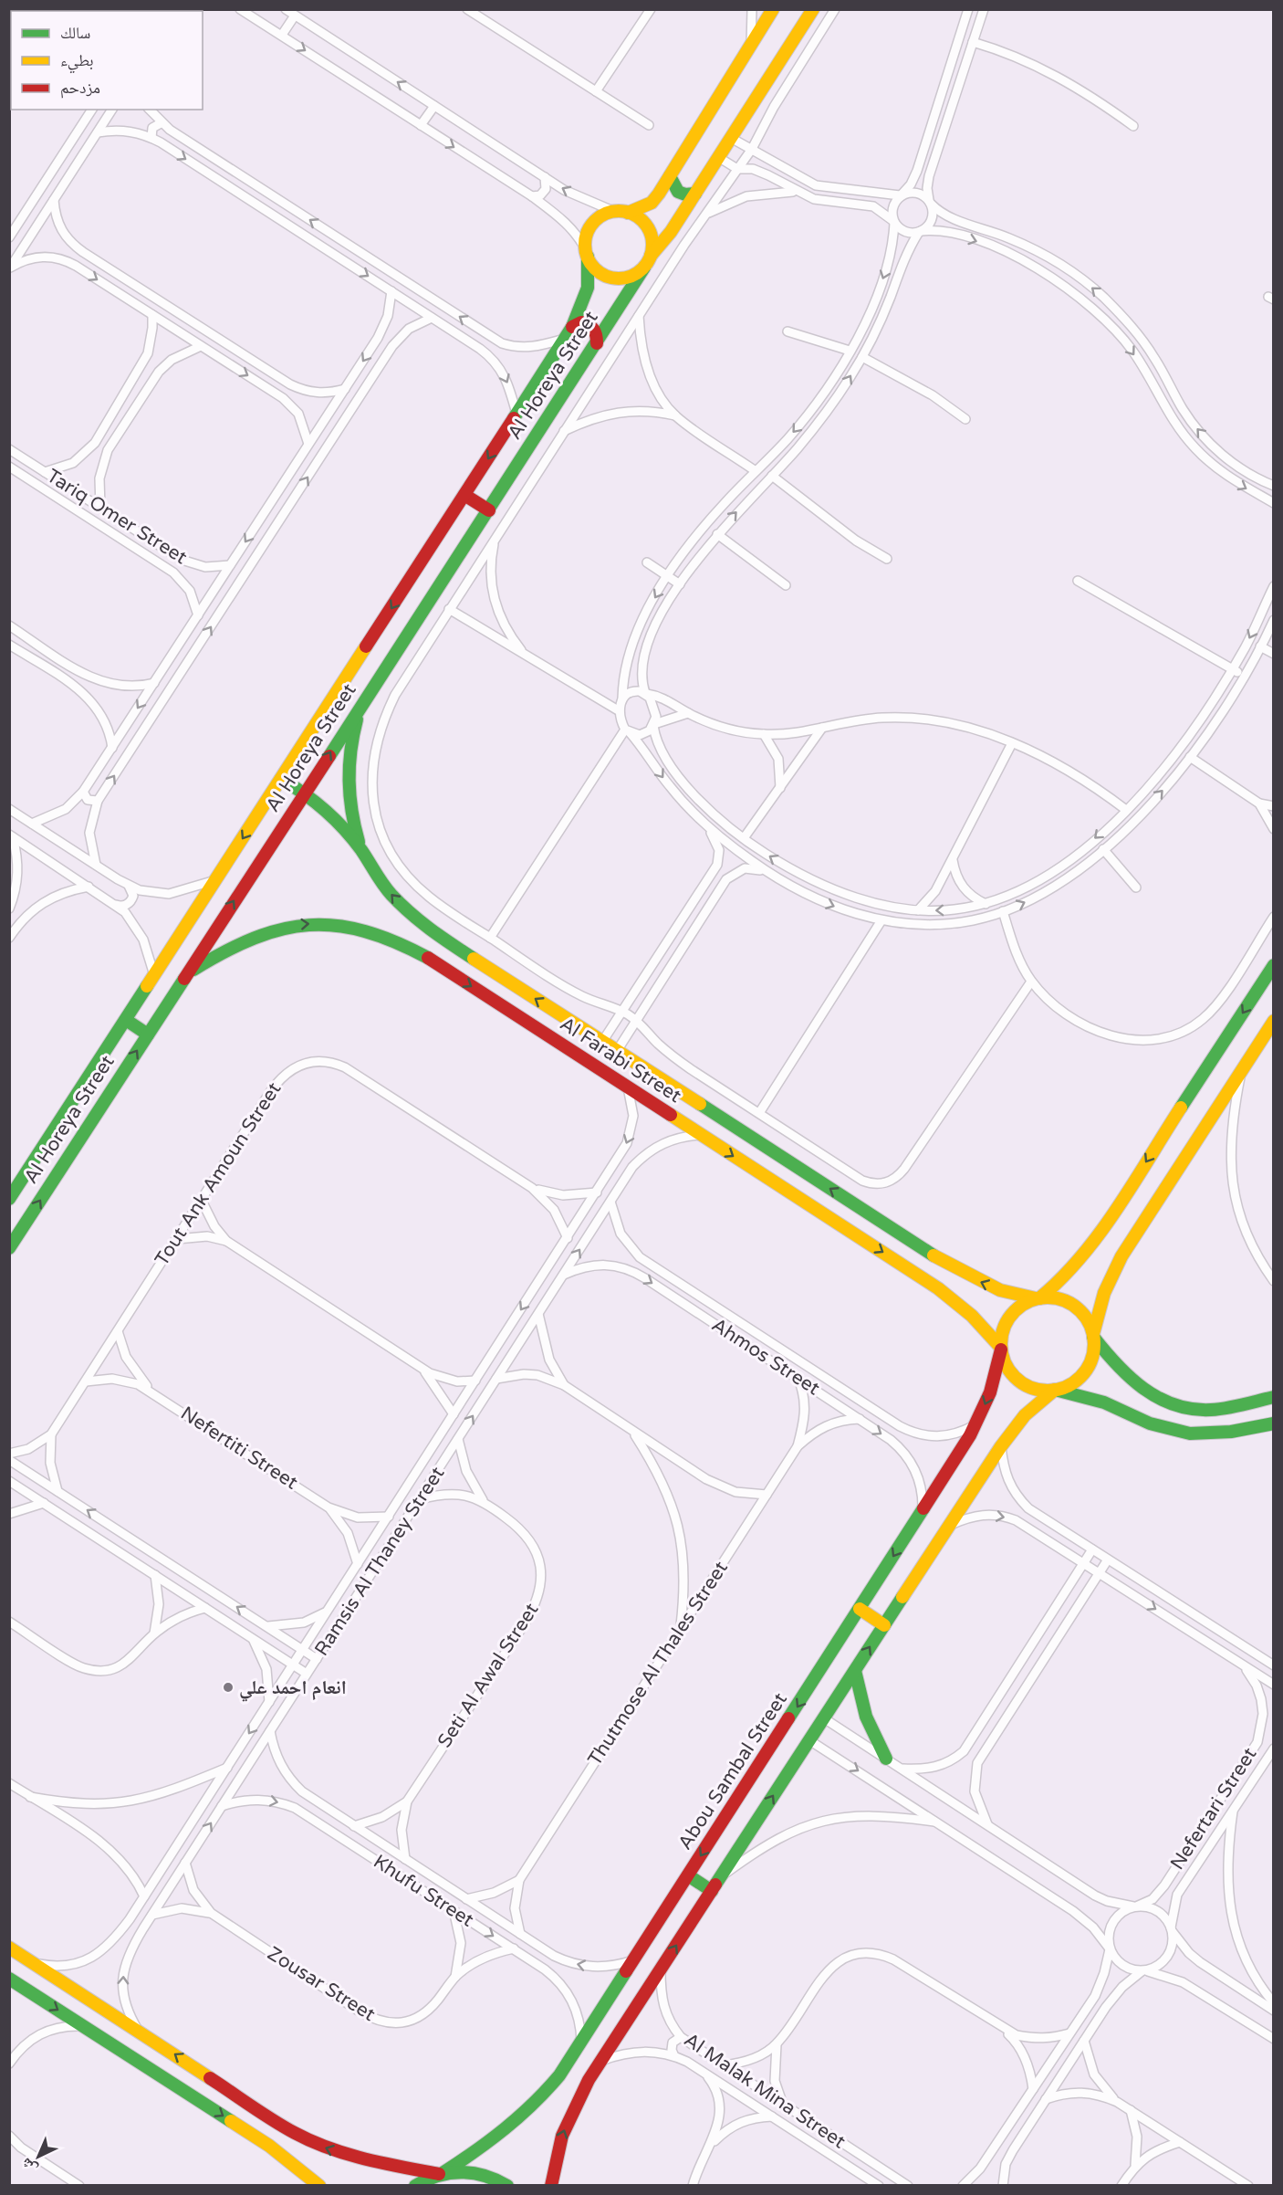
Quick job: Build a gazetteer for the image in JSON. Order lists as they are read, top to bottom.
{
  "streets": {
    "street": [
      "Al Horeya Street",
      "Tariq Omer Street",
      "Al Farabi Street",
      "Tout Ank Amoun Street",
      "Ahmos Street",
      "Nefertiti Street",
      "Ramsis Al Thaney Street",
      "Thutmose Al Thales Street",
      "Seti Al Awal Street",
      "Abou Sambal Street",
      "Nefertari Street",
      "Khufu Street",
      "Zousar Street",
      "Al Malak Mina Street"
    ]
  },
  "crossings": [
    ["Al Horeya Street", "Al Farabi Street"],
    ["Al Farabi Street", "Ramsis Al Thaney Street"],
    ["Al Farabi Street", "Abou Sambal Street"],
    ["Tout Ank Amoun Street", "Nefertiti Street"],
    ["Tout Ank Amoun Street", "Ramsis Al Thaney Street"],
    ["Ahmos Street", "Ramsis Al Thaney Street"],
    ["Ahmos Street", "Thutmose Al Thales Street"],
    ["Ahmos Street", "Abou Sambal Street"],
    ["Nefertiti Street", "Ramsis Al Thaney Street"],
    ["Ramsis Al Thaney Street", "Seti Al Awal Street"],
    ["Ramsis Al Thaney Street", "Khufu Street"],
    ["Ramsis Al Thaney Street", "Zousar Street"],
    ["Thutmose Al Thales Street", "Khufu Street"],
    ["Seti Al Awal Street", "Khufu Street"],
    ["Abou Sambal Street", "Khufu Street"],
    ["Khufu Street", "Zousar Street"]
  ],
  "places": ["انعام احمد علي"],
  "legend": ["سالك", "بطيء", "مزدحم"],
  "north": "bottom left"
}
